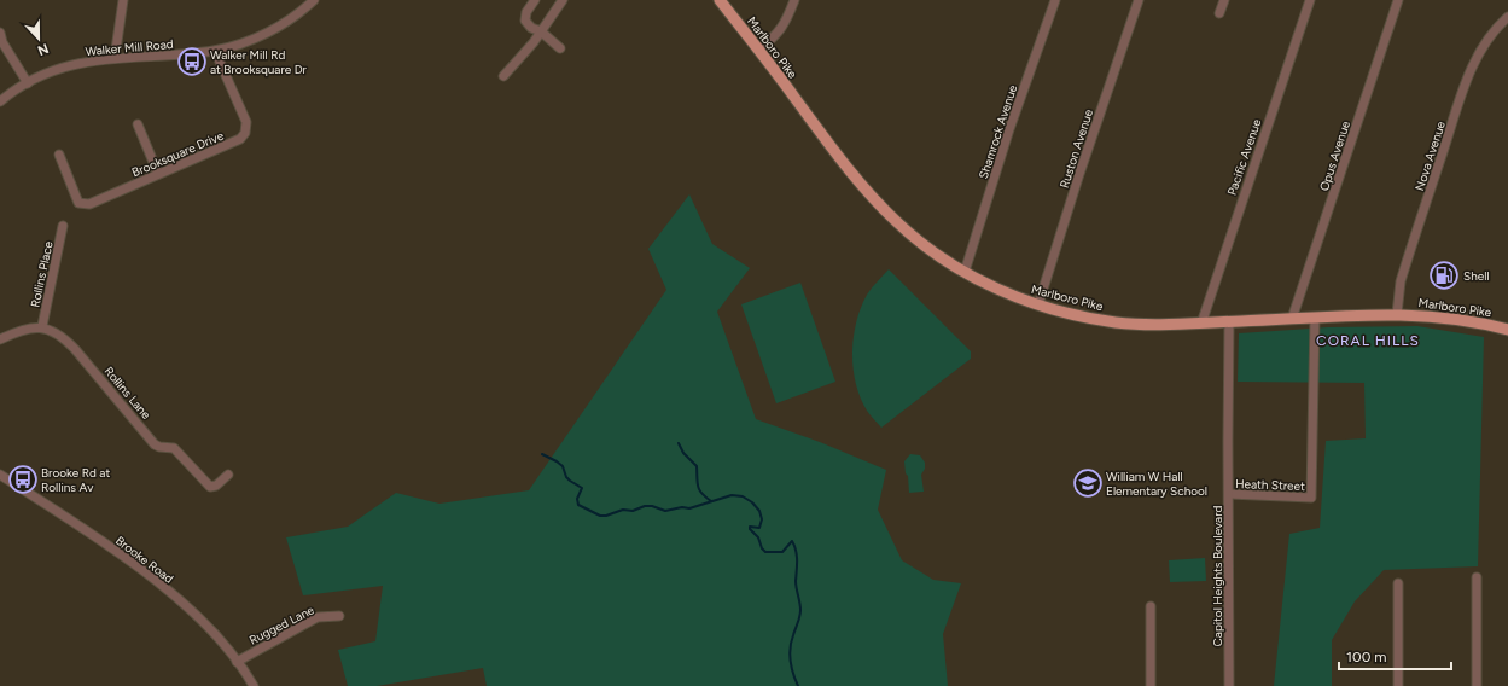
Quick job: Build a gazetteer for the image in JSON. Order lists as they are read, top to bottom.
{
  "streets": {
    "main road": ["Marlboro Pike"],
    "street": [
      "Walker Mill Road",
      "Shamrock Avenue",
      "Ruston Avenue",
      "Brooksquare Drive",
      "Opus Avenue",
      "Nova Avenue",
      "Pacific Avenue",
      "Rollins Place",
      "Rollins Lane",
      "Heath Street",
      "Brooke Road",
      "Capitol Heights Boulevard",
      "Rugged Lane"
    ]
  },
  "crossings": [
    ["Walker Mill Road", "Brooksquare Drive"],
    ["Marlboro Pike", "Shamrock Avenue"],
    ["Marlboro Pike", "Ruston Avenue"],
    ["Marlboro Pike", "Opus Avenue"],
    ["Marlboro Pike", "Nova Avenue"],
    ["Marlboro Pike", "Pacific Avenue"],
    ["Marlboro Pike", "Heath Street"],
    ["Marlboro Pike", "Capitol Heights Boulevard"],
    ["Rollins Place", "Rollins Lane"],
    ["Heath Street", "Capitol Heights Boulevard"],
    ["Brooke Road", "Rugged Lane"]
  ],
  "districts": ["CORAL HILLS"],
  "places": {
    "bus stop": ["Walker Mill Rd at Brooksquare Dr", "Brooke Rd at Rollins Av"],
    "fuel station": ["Shell"],
    "school or university": ["William W Hall Elementary School"]
  },
  "scale_bar": "100 m",
  "north": "bottom"
}
